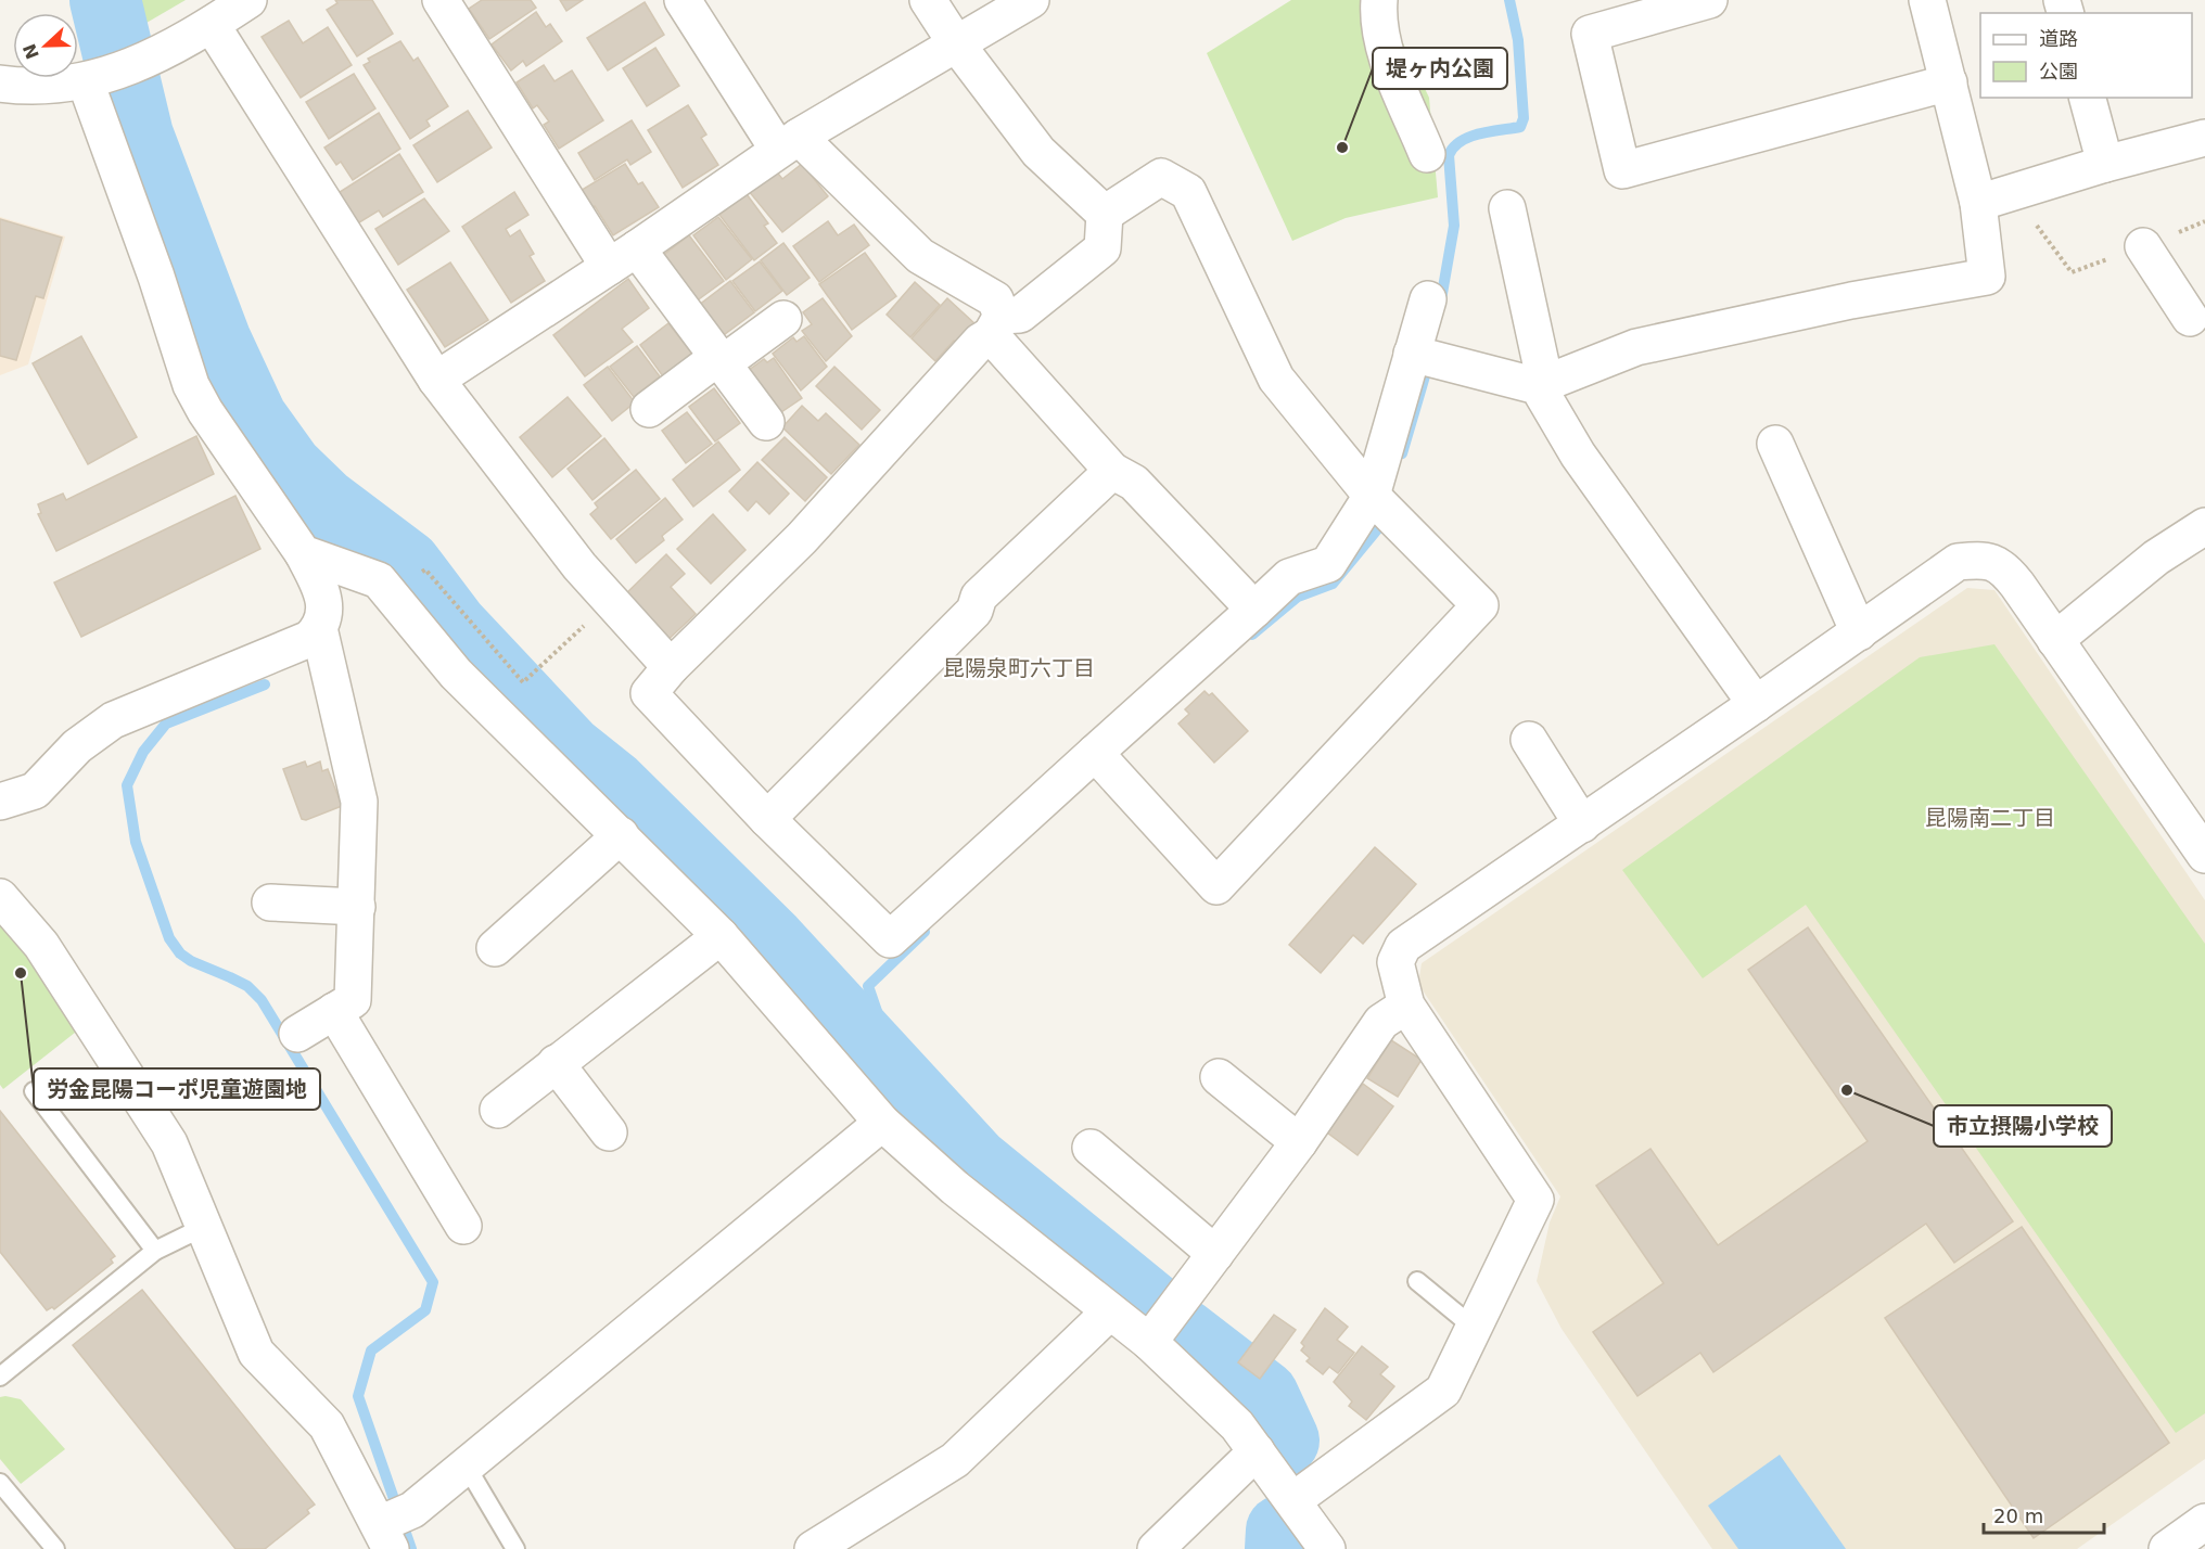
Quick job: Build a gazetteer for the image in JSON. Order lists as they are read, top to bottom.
{
  "districts": ["昆陽泉町六丁目", "昆陽南二丁目"],
  "places": ["堤ヶ内公園", "労金昆陽コーポ児童遊園地", "市立摂陽小学校"],
  "legend": ["道路", "公園"],
  "scale_bar": "20 m",
  "north": "left"
}
